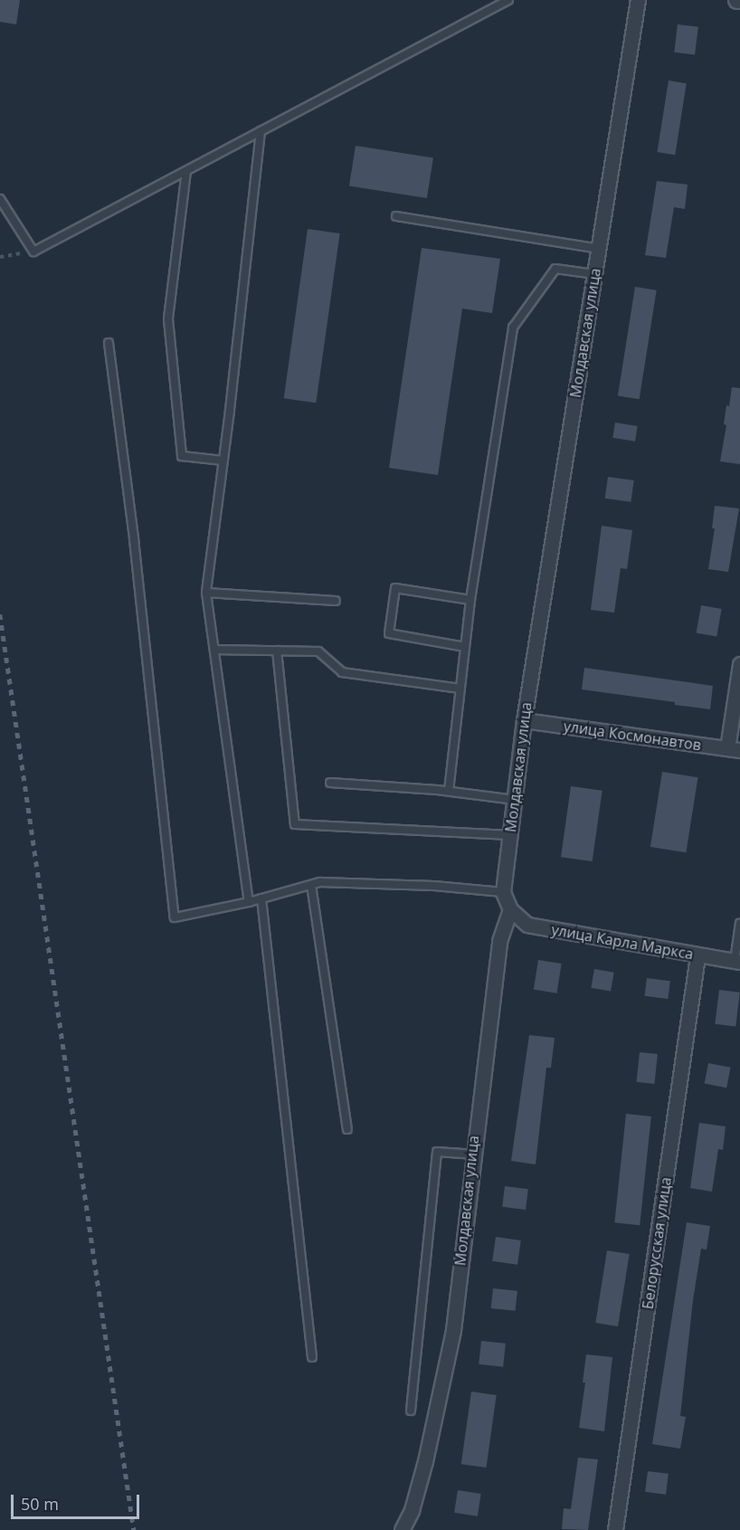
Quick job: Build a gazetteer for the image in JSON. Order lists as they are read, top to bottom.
{
  "streets": {
    "street": [
      "Молдавская улица",
      "улица Космонавтов",
      "улица Карла Маркса",
      "Белорусская улица"
    ]
  },
  "crossings": [
    ["Молдавская улица", "улица Космонавтов"],
    ["Молдавская улица", "улица Карла Маркса"],
    ["улица Карла Маркса", "Белорусская улица"]
  ],
  "scale_bar": "50 m"
}
